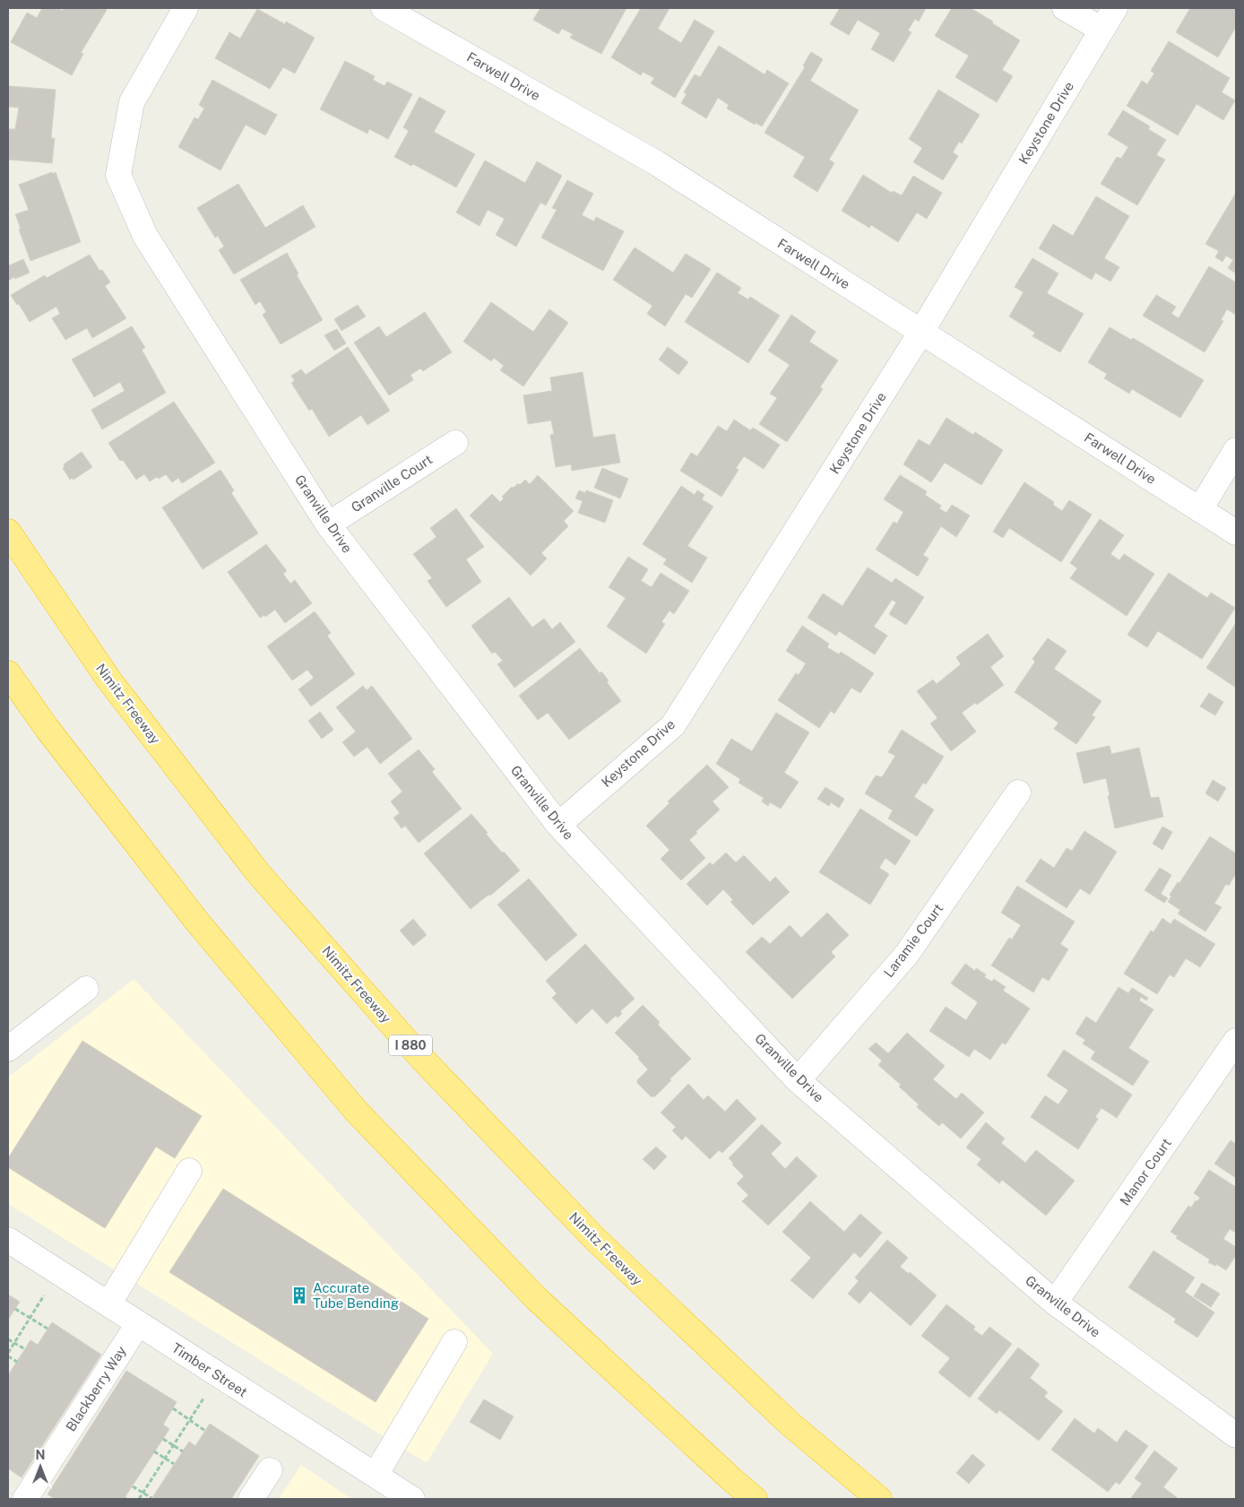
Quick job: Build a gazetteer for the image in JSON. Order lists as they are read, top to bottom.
{
  "streets": {
    "highway": ["Nimitz Freeway", "I 880"],
    "street": [
      "Farwell Drive",
      "Keystone Drive",
      "Granville Court",
      "Granville Drive",
      "Laramie Court",
      "Manor Court",
      "Timber Street",
      "Blackberry Way"
    ]
  },
  "crossings": [
    ["Farwell Drive", "Keystone Drive"],
    ["Keystone Drive", "Granville Drive"],
    ["Granville Court", "Granville Drive"],
    ["Granville Drive", "Laramie Court"],
    ["Granville Drive", "Manor Court"],
    ["Timber Street", "Blackberry Way"]
  ],
  "places": {
    "building": ["Accurate Tube Bending"]
  },
  "north": "top"
}
